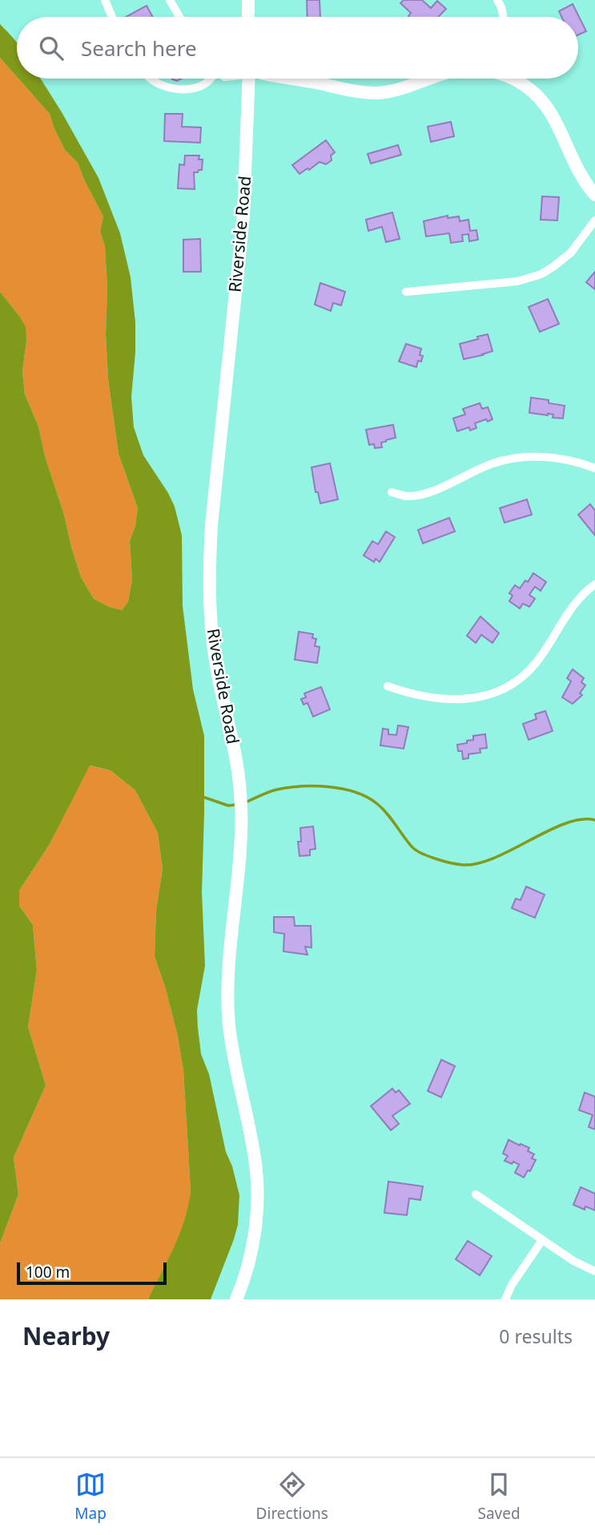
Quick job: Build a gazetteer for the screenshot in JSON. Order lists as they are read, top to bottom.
{
  "streets": {
    "street": ["Riverside Road"]
  },
  "scale_bar": "100 m",
  "page": {
    "search": "Search here",
    "scale": "100 m",
    "heading": ["Nearby", "0 results"],
    "nav": ["Map", "Directions", "Saved"]
  }
}
